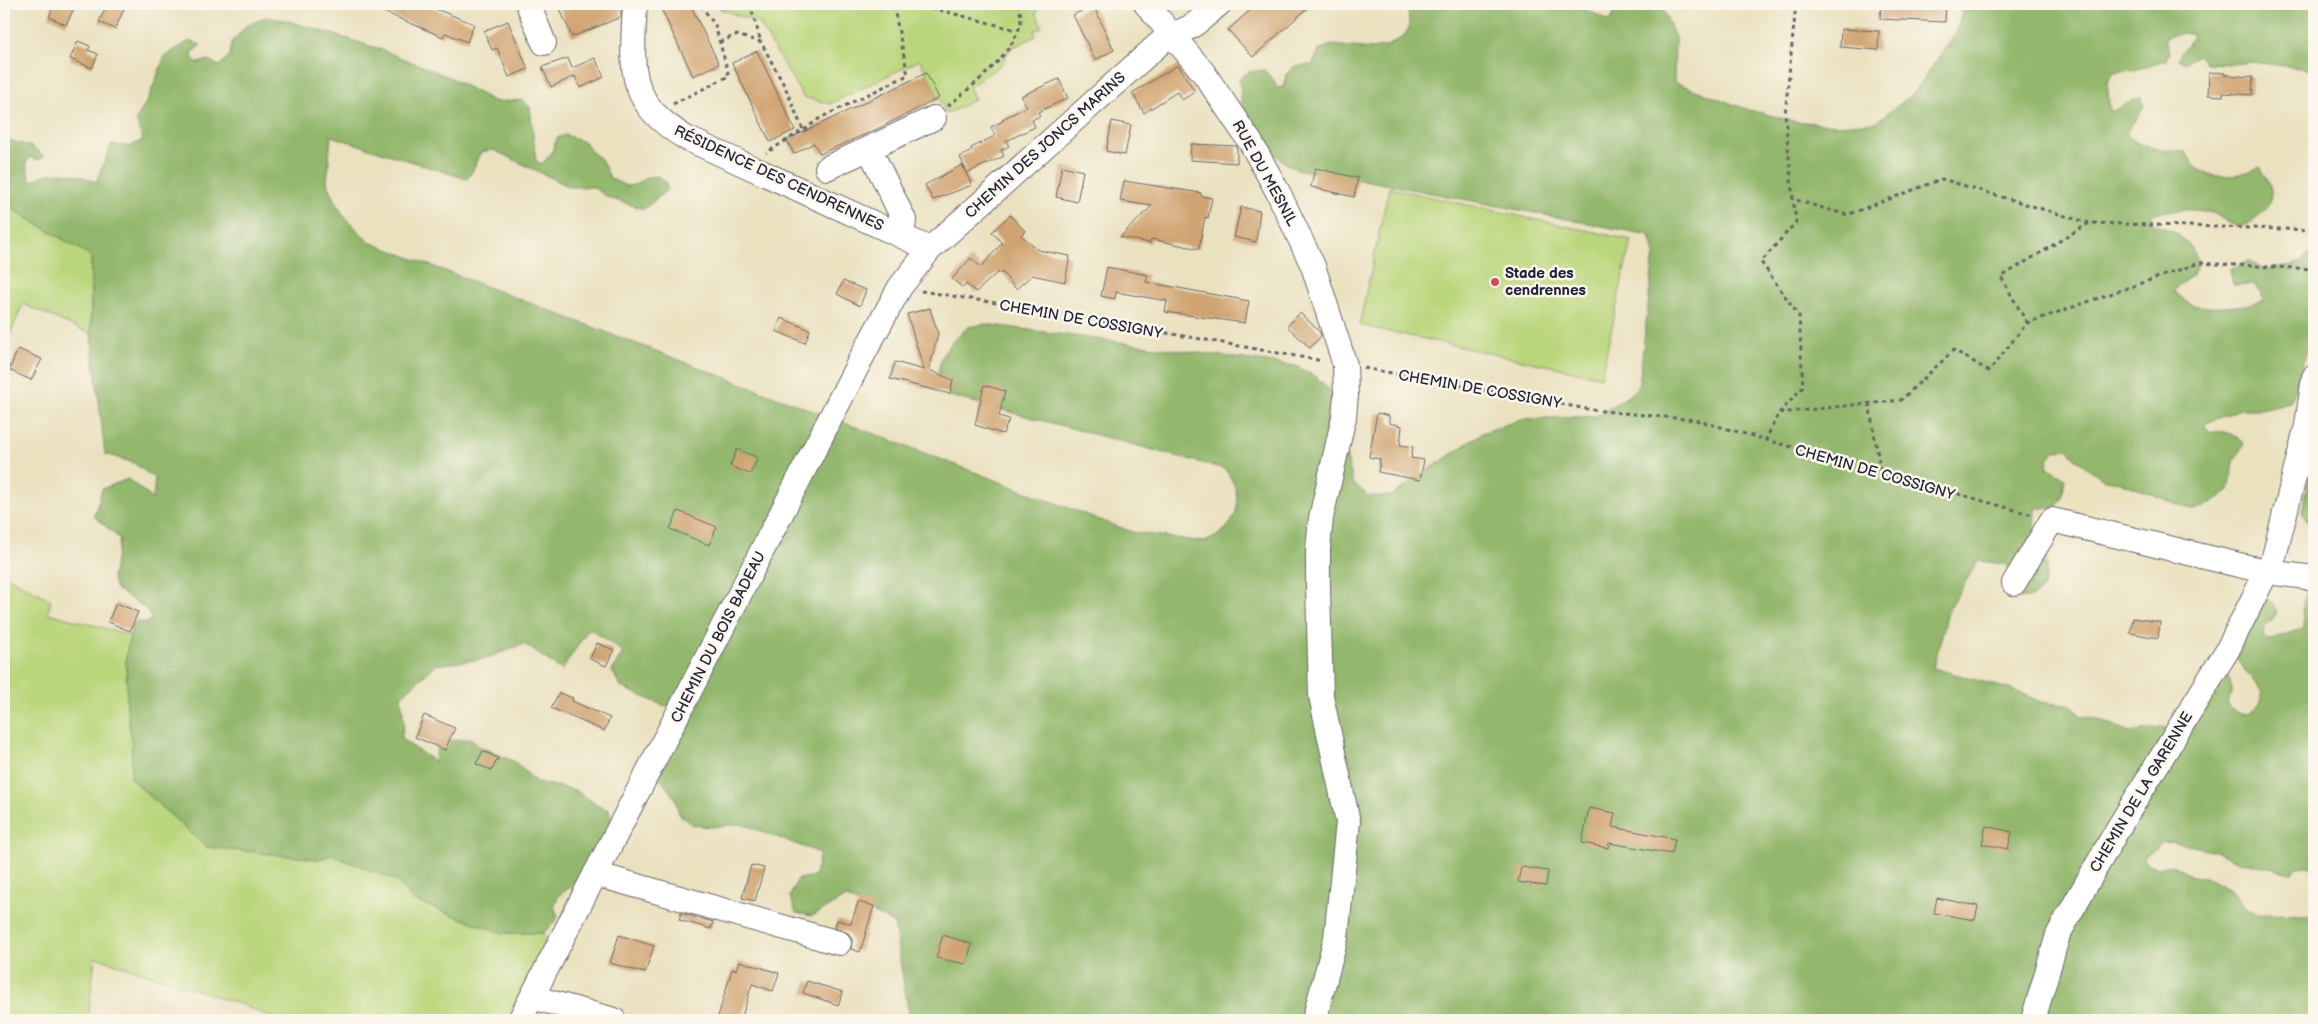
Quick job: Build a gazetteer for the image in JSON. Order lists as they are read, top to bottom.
{
  "streets": {
    "street": [
      "CHEMIN DES JONCS MARINS",
      "RUE DU MESNIL",
      "RÉSIDENCE DES CENDRENNES",
      "CHEMIN DU BOIS BADEAU",
      "CHEMIN DE LA GARENNE"
    ],
    "path": ["CHEMIN DE COSSIGNY"]
  },
  "crossings": [
    ["CHEMIN DES JONCS MARINS", "RUE DU MESNIL"],
    ["CHEMIN DES JONCS MARINS", "RÉSIDENCE DES CENDRENNES"],
    ["CHEMIN DES JONCS MARINS", "CHEMIN DU BOIS BADEAU"],
    ["RUE DU MESNIL", "CHEMIN DE COSSIGNY"],
    ["RÉSIDENCE DES CENDRENNES", "CHEMIN DU BOIS BADEAU"],
    ["CHEMIN DE COSSIGNY", "CHEMIN DU BOIS BADEAU"]
  ],
  "places": ["Stade des cendrennes"]
}
